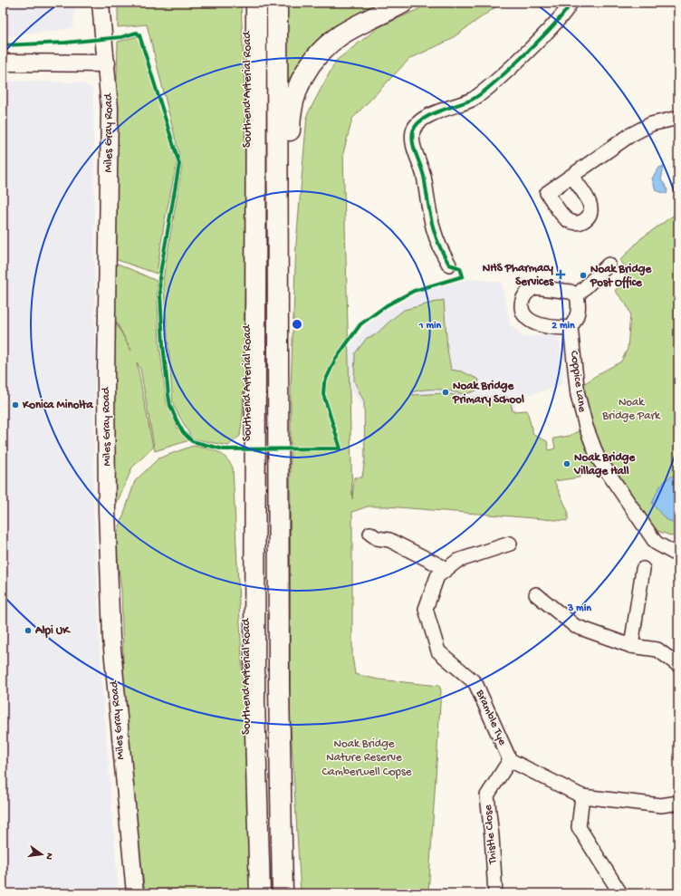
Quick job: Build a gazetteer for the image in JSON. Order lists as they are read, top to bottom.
{
  "streets": {
    "highway": ["Southend Arterial Road"],
    "street": [
      "Miles Gray Road",
      "Coppice Lane",
      "Bramble Tye",
      "Thistle Close"
    ]
  },
  "crossings": [
    ["Bramble Tye", "Thistle Close"]
  ],
  "parks": ["Noak Bridge Park", "Noak Bridge Nature Reserve", "Camberwell Copse"],
  "places": {
    "health": ["NHS Pharmacy Services"],
    "other": [
      "Noak Bridge Post Office",
      "Noak Bridge Primary School",
      "Konica Minolta",
      "Noak Bridge Village Hall",
      "Alpi UK"
    ]
  },
  "north": "right",
  "rings": ["1 min", "2 min", "3 min"]
}
